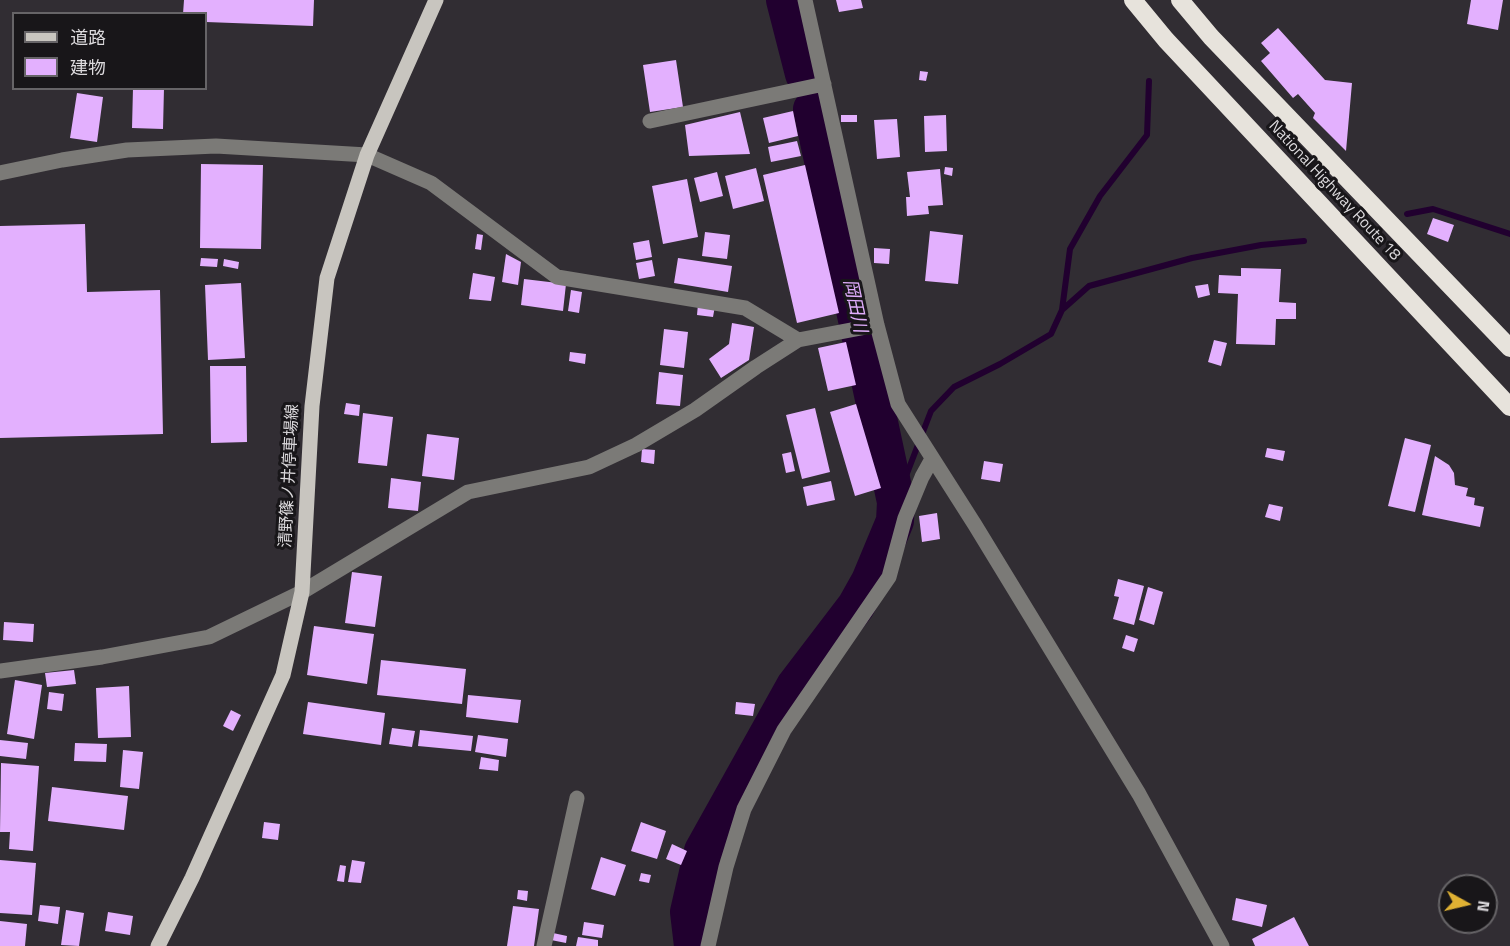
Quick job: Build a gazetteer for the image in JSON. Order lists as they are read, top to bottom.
{
  "streets": {
    "highway": ["National Highway Route 18"],
    "main road": ["清野篠ノ井停車場線"]
  },
  "water": ["岡田川"],
  "legend": ["道路", "建物"],
  "north": "right"
}
